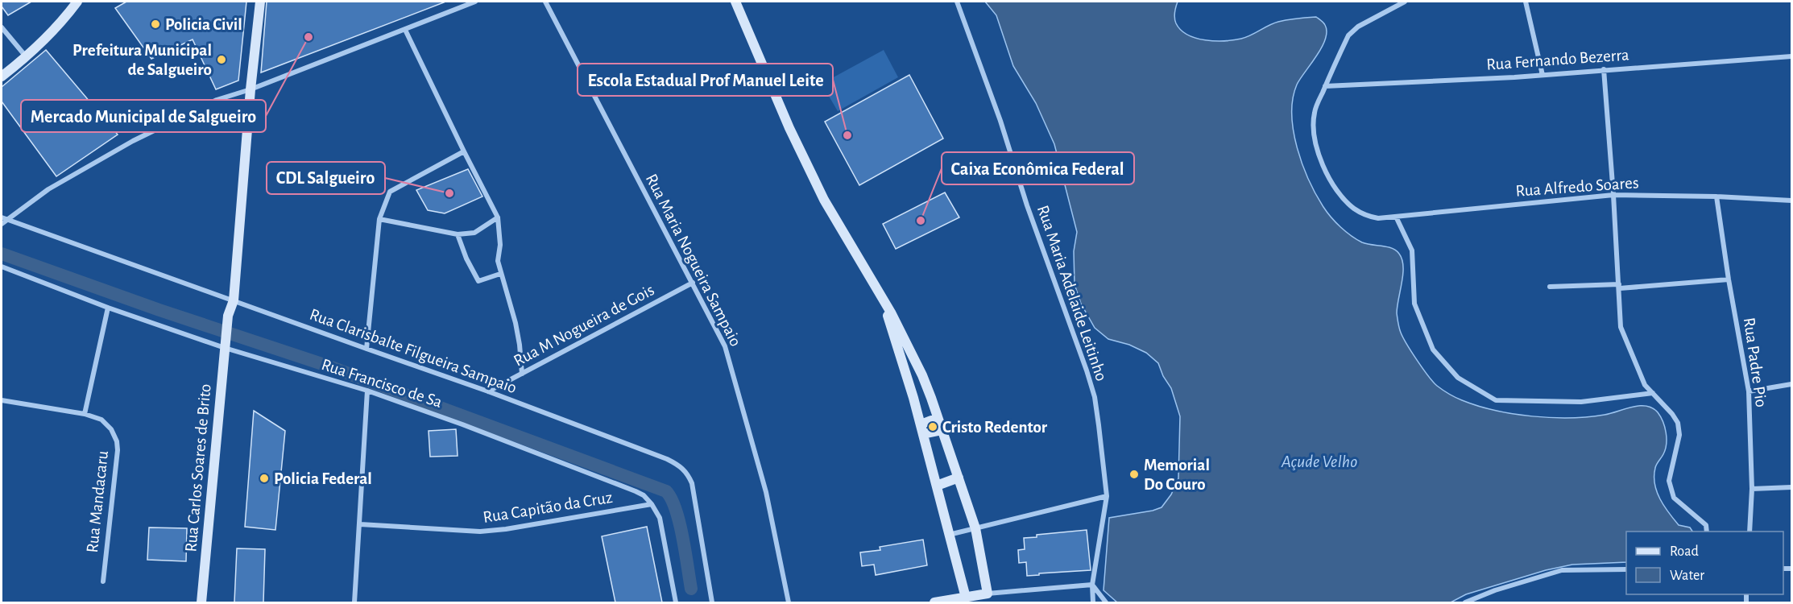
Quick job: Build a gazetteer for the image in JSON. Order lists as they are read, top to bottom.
{
  "streets": {
    "main road": ["Rua Carlos Soares de Brito"],
    "street": [
      "Rua Fernando Bezerra",
      "Rua Alfredo Soares",
      "Rua Maria Nogueira Sampaio",
      "Rua Maria Adelaide Leitinho",
      "Rua M Nogueira de Gois",
      "Rua Clarisbalte Filgueira Sampaio",
      "Rua Padre Pio",
      "Rua Francisco de Sa",
      "Rua Mandacaru",
      "Rua Capitão da Cruz"
    ]
  },
  "crossings": [
    ["Rua Fernando Bezerra", "Rua Alfredo Soares"],
    ["Rua Alfredo Soares", "Rua Padre Pio"],
    ["Rua Maria Nogueira Sampaio", "Rua M Nogueira de Gois"],
    ["Rua M Nogueira de Gois", "Rua Clarisbalte Filgueira Sampaio"],
    ["Rua Clarisbalte Filgueira Sampaio", "Rua Carlos Soares de Brito"],
    ["Rua Francisco de Sa", "Rua Carlos Soares de Brito"],
    ["Rua Francisco de Sa", "Rua Capitão da Cruz"]
  ],
  "water": ["Açude Velho"],
  "places": [
    "Policia Civil",
    "Mercado Municipal de Salgueiro",
    "Prefeitura Municipal de Salgueiro",
    "Escola Estadual Prof Manuel Leite",
    "CDL Salgueiro",
    "Caixa Econômica Federal",
    "Cristo Redentor",
    "Memorial Do Couro",
    "Policia Federal"
  ],
  "legend": ["Road", "Water"]
}
